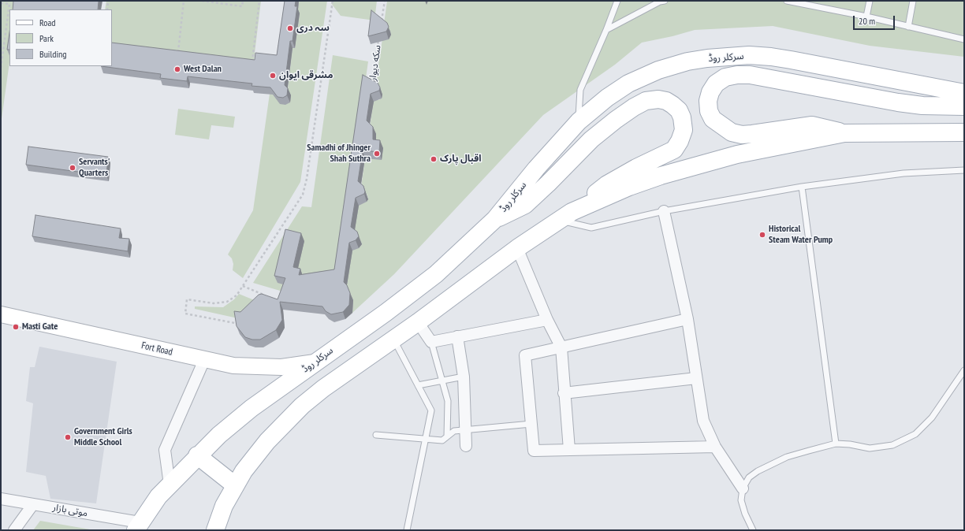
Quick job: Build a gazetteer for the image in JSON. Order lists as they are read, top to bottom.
{
  "streets": {
    "main road": ["سرکلر روڈ"],
    "street": ["Fort Road", "موتی بازار"],
    "path": ["سکه دیوار"]
  },
  "crossings": [
    ["سرکلر روڈ", "Fort Road"],
    ["سرکلر روڈ", "موتی بازار"]
  ],
  "places": [
    "سہ دری",
    "West Dalan",
    "مشرقی ایوان",
    "Samadhi of Jhinger Shah Suthra",
    "اقبال پارک",
    "Servants' Quarters",
    "Historical Steam Water Pump",
    "Masti Gate",
    "Government Girls Middle School"
  ],
  "legend": ["Road", "Park", "Building"],
  "scale_bar": "20 m"
}
